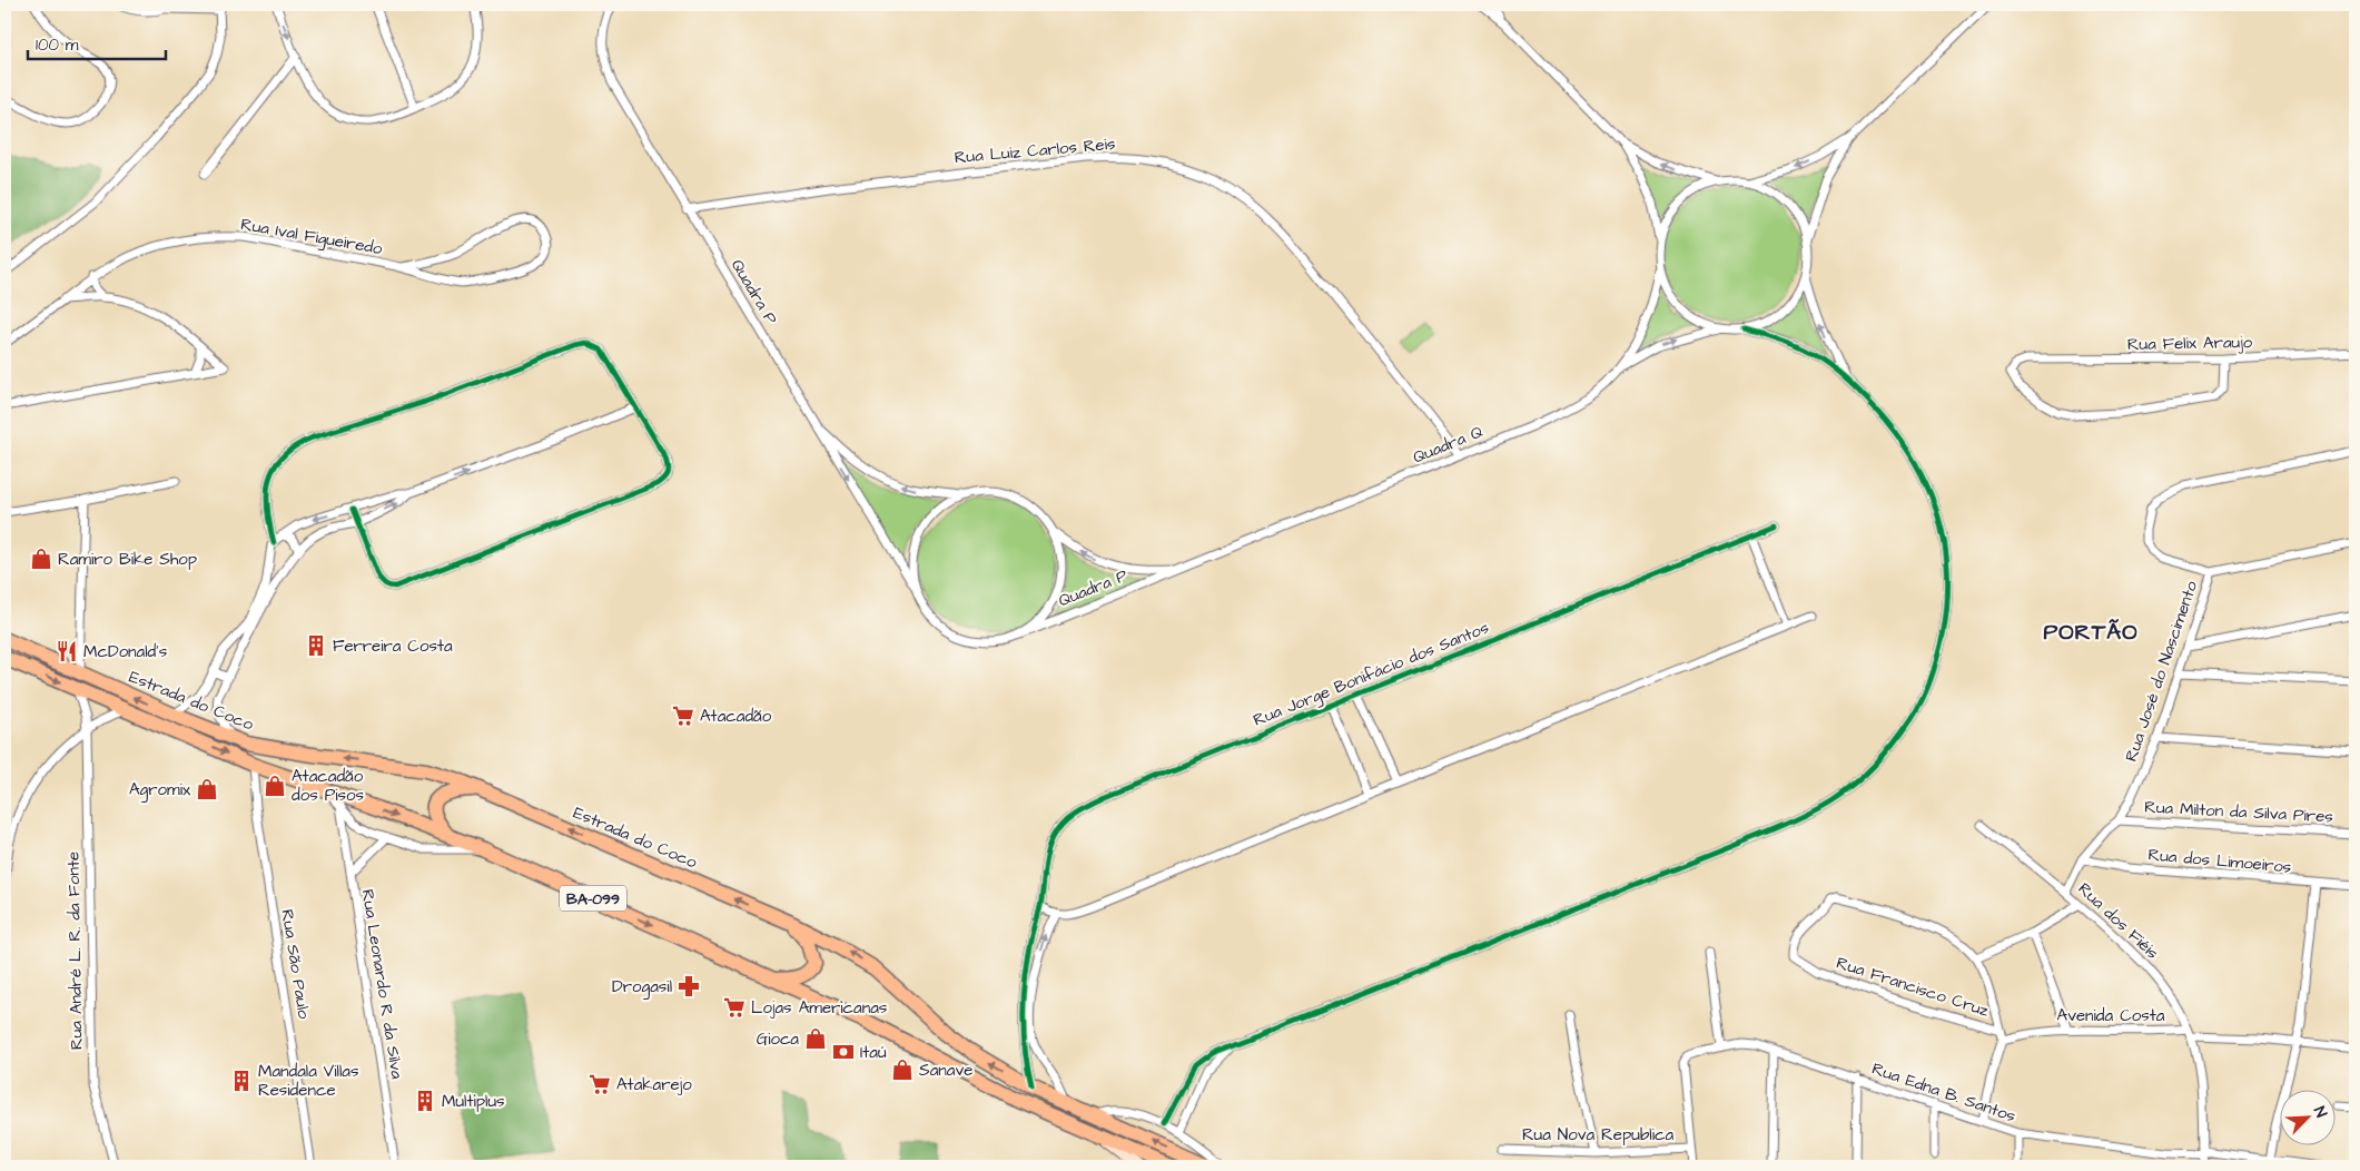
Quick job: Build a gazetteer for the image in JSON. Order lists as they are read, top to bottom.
{
  "streets": {
    "highway": ["Estrada do Coco", "BA-099"],
    "street": [
      "Rua Luiz Carlos Reis",
      "Rua Ival Figueiredo",
      "Quadra P",
      "Rua Felix Araujo",
      "Quadra Q",
      "Rua José do Nascimento",
      "Rua Jorge Bonifácio dos Santos",
      "Rua Milton da Silva Pires",
      "Rua dos Limoeiros",
      "Rua dos Fiéis",
      "Rua André L. R. da Fonte",
      "Rua São Paulo",
      "Rua Leonardo R da Silva",
      "Rua Francisco Cruz",
      "Avenida Costa",
      "Rua Edna B. Santos",
      "Rua Nova Republica"
    ]
  },
  "crossings": [
    ["Rua Luiz Carlos Reis", "Quadra P"],
    ["Rua Luiz Carlos Reis", "Quadra Q"],
    ["Quadra P", "Quadra Q"],
    ["Rua José do Nascimento", "Rua Milton da Silva Pires"],
    ["Rua José do Nascimento", "Rua dos Limoeiros"],
    ["Rua José do Nascimento", "Rua dos Fiéis"],
    ["Estrada do Coco", "Rua André L. R. da Fonte"],
    ["Estrada do Coco", "Rua São Paulo"],
    ["Rua dos Fiéis", "Avenida Costa"],
    ["Rua dos Fiéis", "Rua Edna B. Santos"],
    ["Rua Edna B. Santos", "Rua Nova Republica"]
  ],
  "districts": ["PORTÃO"],
  "places": {
    "shop": [
      "Ramiro Bike Shop",
      "Atacadão dos Pisos",
      "Agromix",
      "Gioca",
      "Sanave"
    ],
    "building": ["Ferreira Costa", "Mandala Villas Residence", "Multiplus"],
    "restaurant": ["McDonald's"],
    "supermarket": ["Atacadão", "Lojas Americanas", "Atakarejo"],
    "pharmacy": ["Drogasil"],
    "bank": ["Itaú"]
  },
  "scale_bar": "100 m",
  "north": "top right"
}
